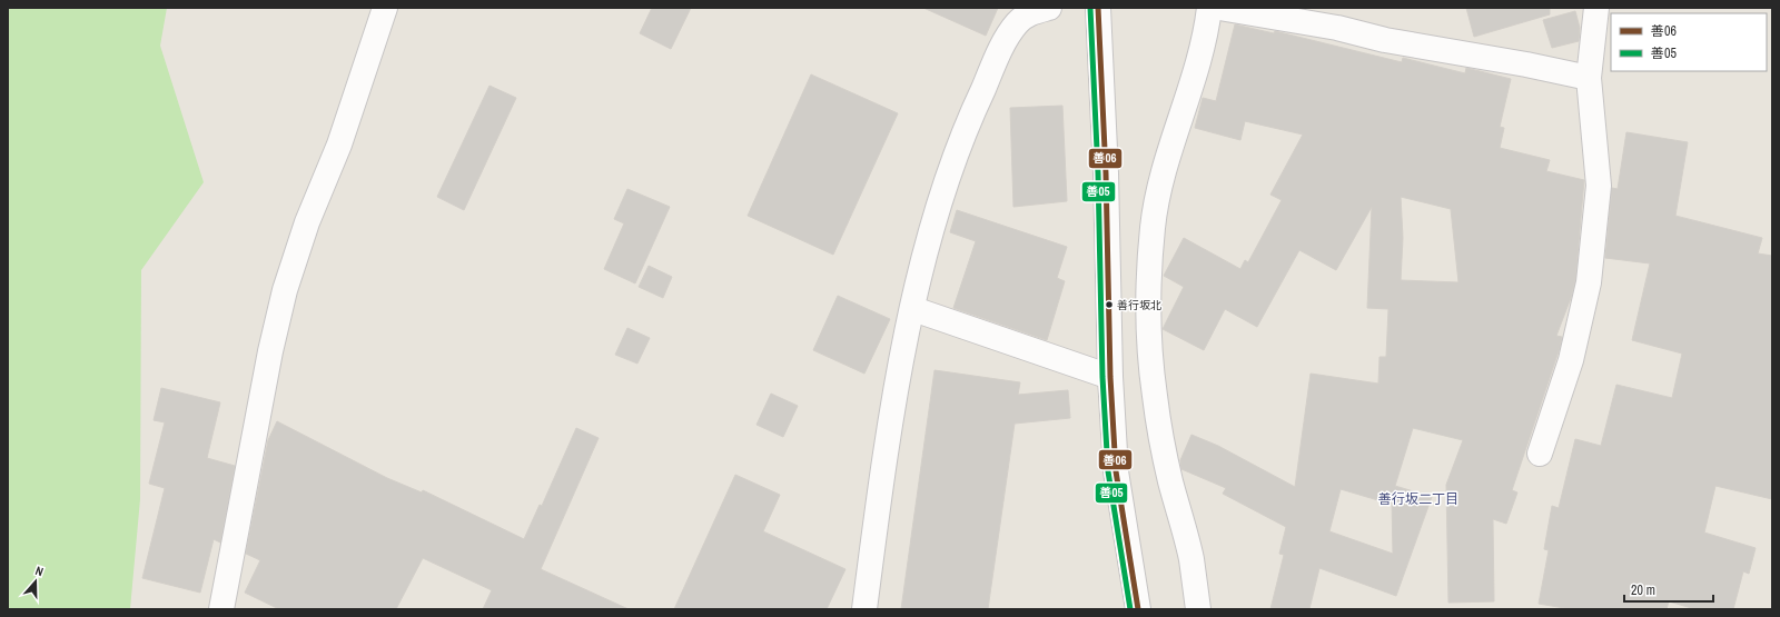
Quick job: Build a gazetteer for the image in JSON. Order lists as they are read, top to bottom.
{
  "districts": ["善行坂二丁目"],
  "places": ["善行坂北"],
  "lines": ["transit line 善06", "transit line 善05"],
  "legend": ["善06", "善05"],
  "scale_bar": "20 m",
  "north": "top"
}
